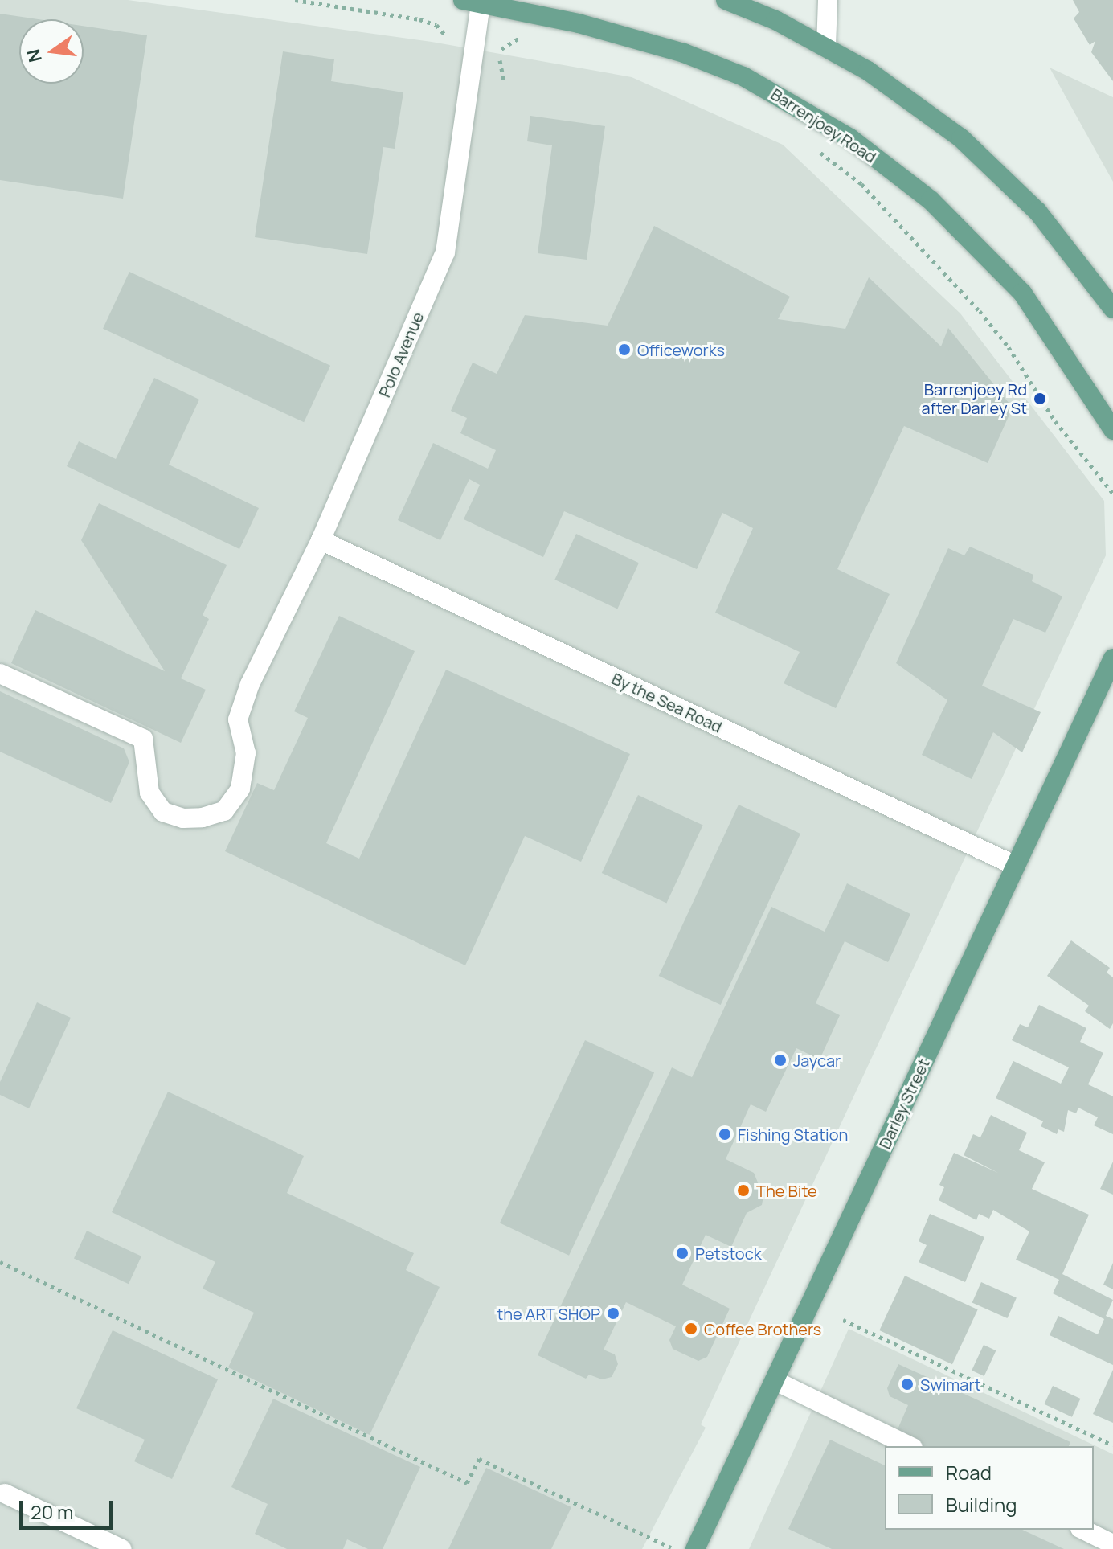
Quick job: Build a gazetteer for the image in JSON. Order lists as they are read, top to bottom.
{
  "streets": {
    "main road": ["Barrenjoey Road", "Darley Street"],
    "street": ["Polo Avenue", "By the Sea Road"]
  },
  "crossings": [
    ["Barrenjoey Road", "Polo Avenue"],
    ["Polo Avenue", "By the Sea Road"],
    ["By the Sea Road", "Darley Street"]
  ],
  "places": [
    "Officeworks",
    "Barrenjoey Rd after Darley St",
    "Jaycar",
    "Fishing Station",
    "The Bite",
    "Petstock",
    "the ART SHOP",
    "Coffee Brothers",
    "Swimart"
  ],
  "legend": ["Road", "Building"],
  "scale_bar": "20 m",
  "north": "left"
}
